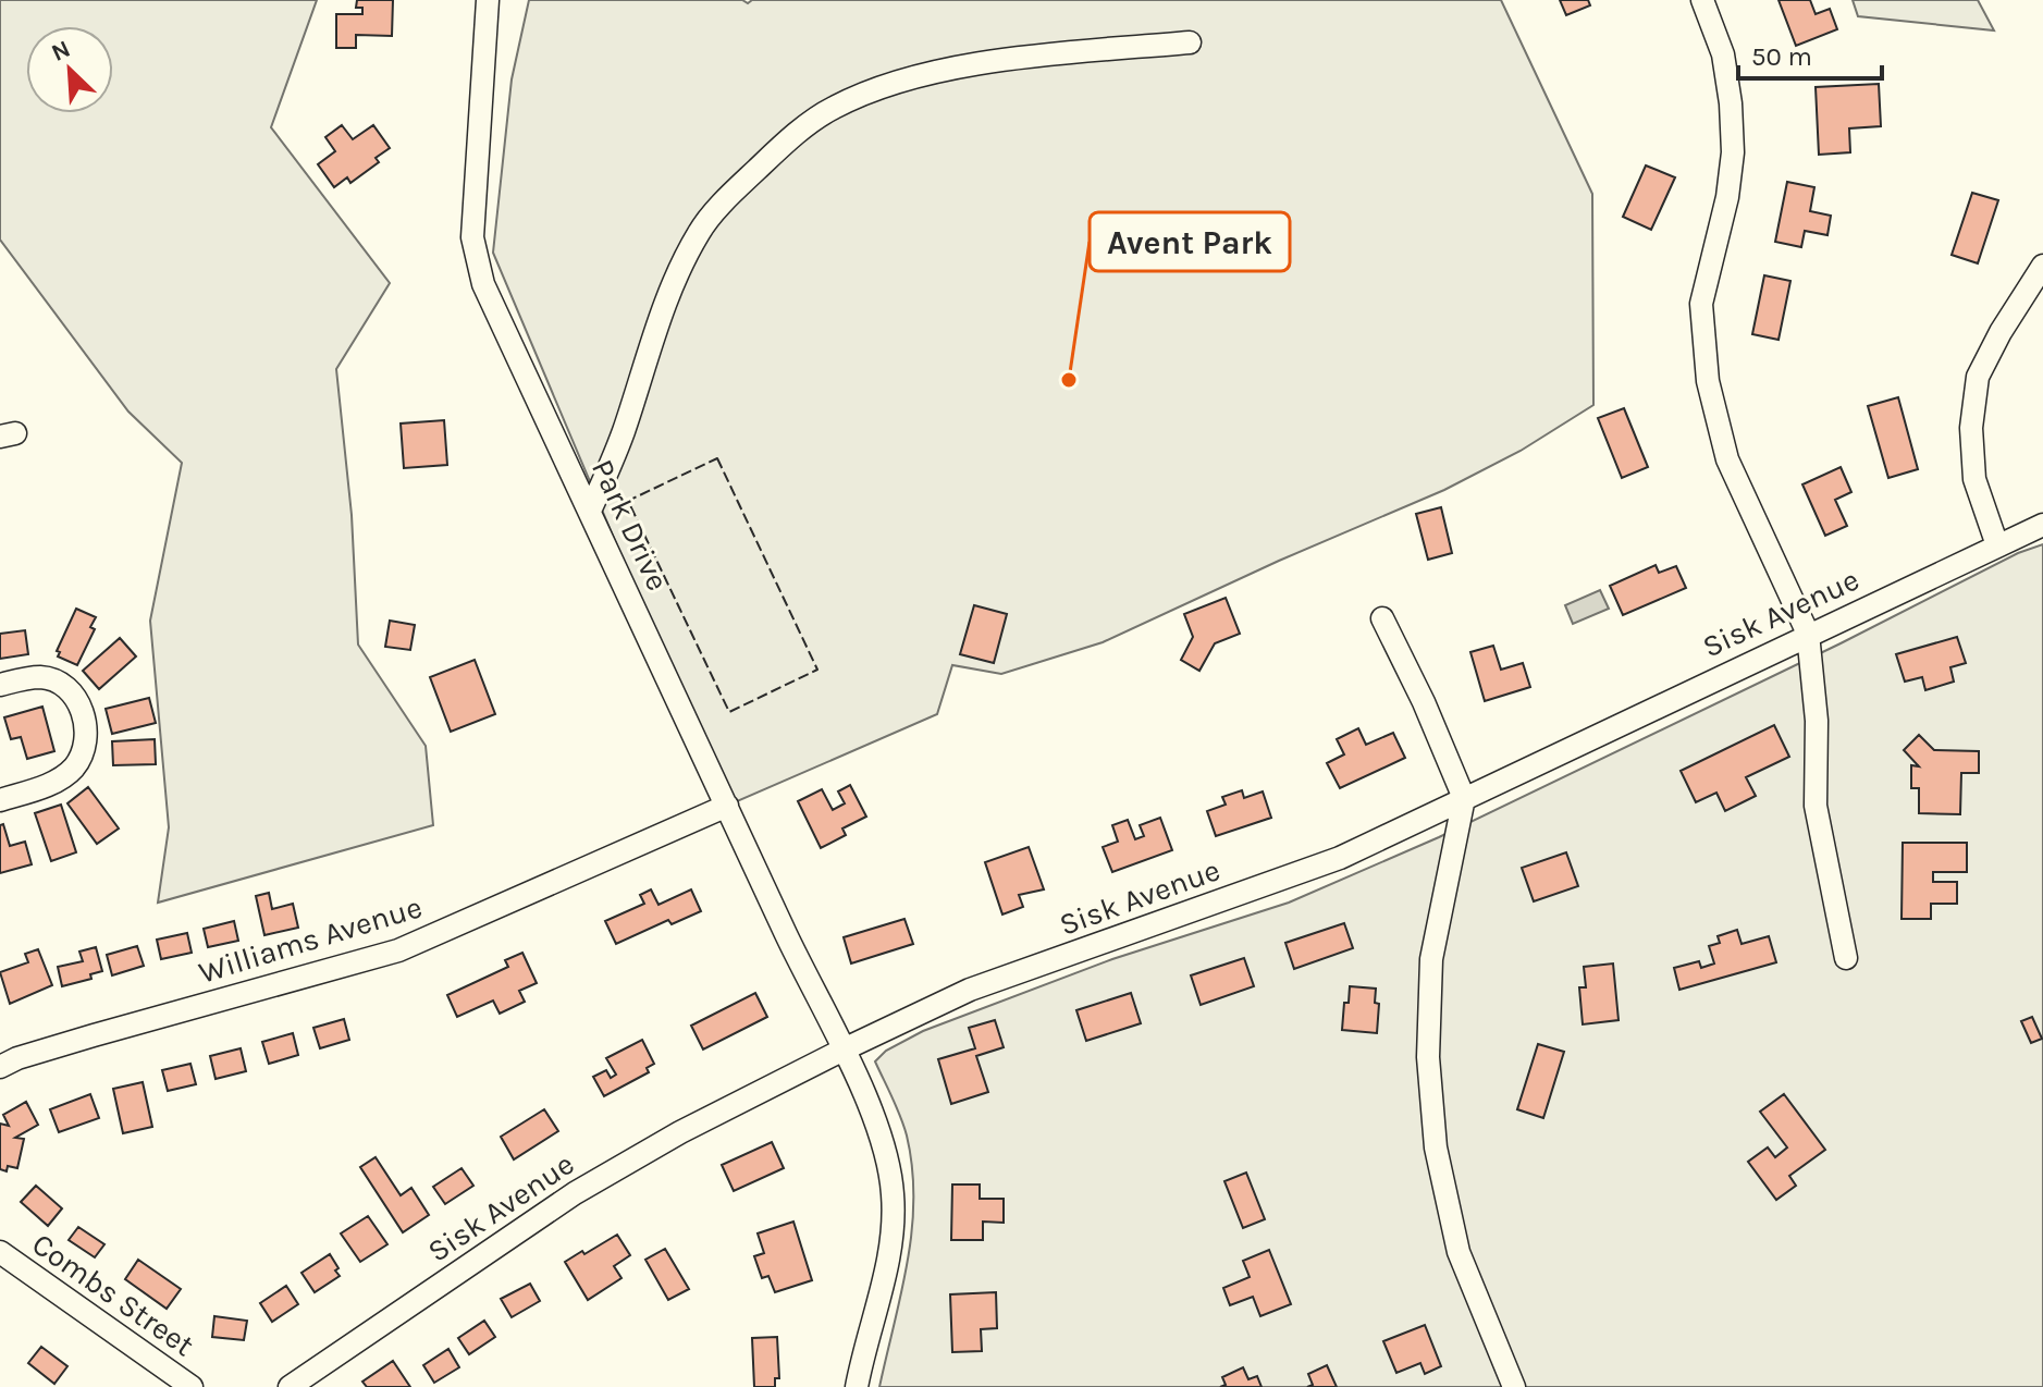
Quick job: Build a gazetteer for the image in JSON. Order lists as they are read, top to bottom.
{
  "streets": {
    "street": [
      "Park Drive",
      "Sisk Avenue",
      "Williams Avenue",
      "Combs Street"
    ]
  },
  "crossings": [
    ["Park Drive", "Sisk Avenue"],
    ["Park Drive", "Williams Avenue"]
  ],
  "places": ["Avent Park"],
  "scale_bar": "50 m",
  "north": "top left"
}
